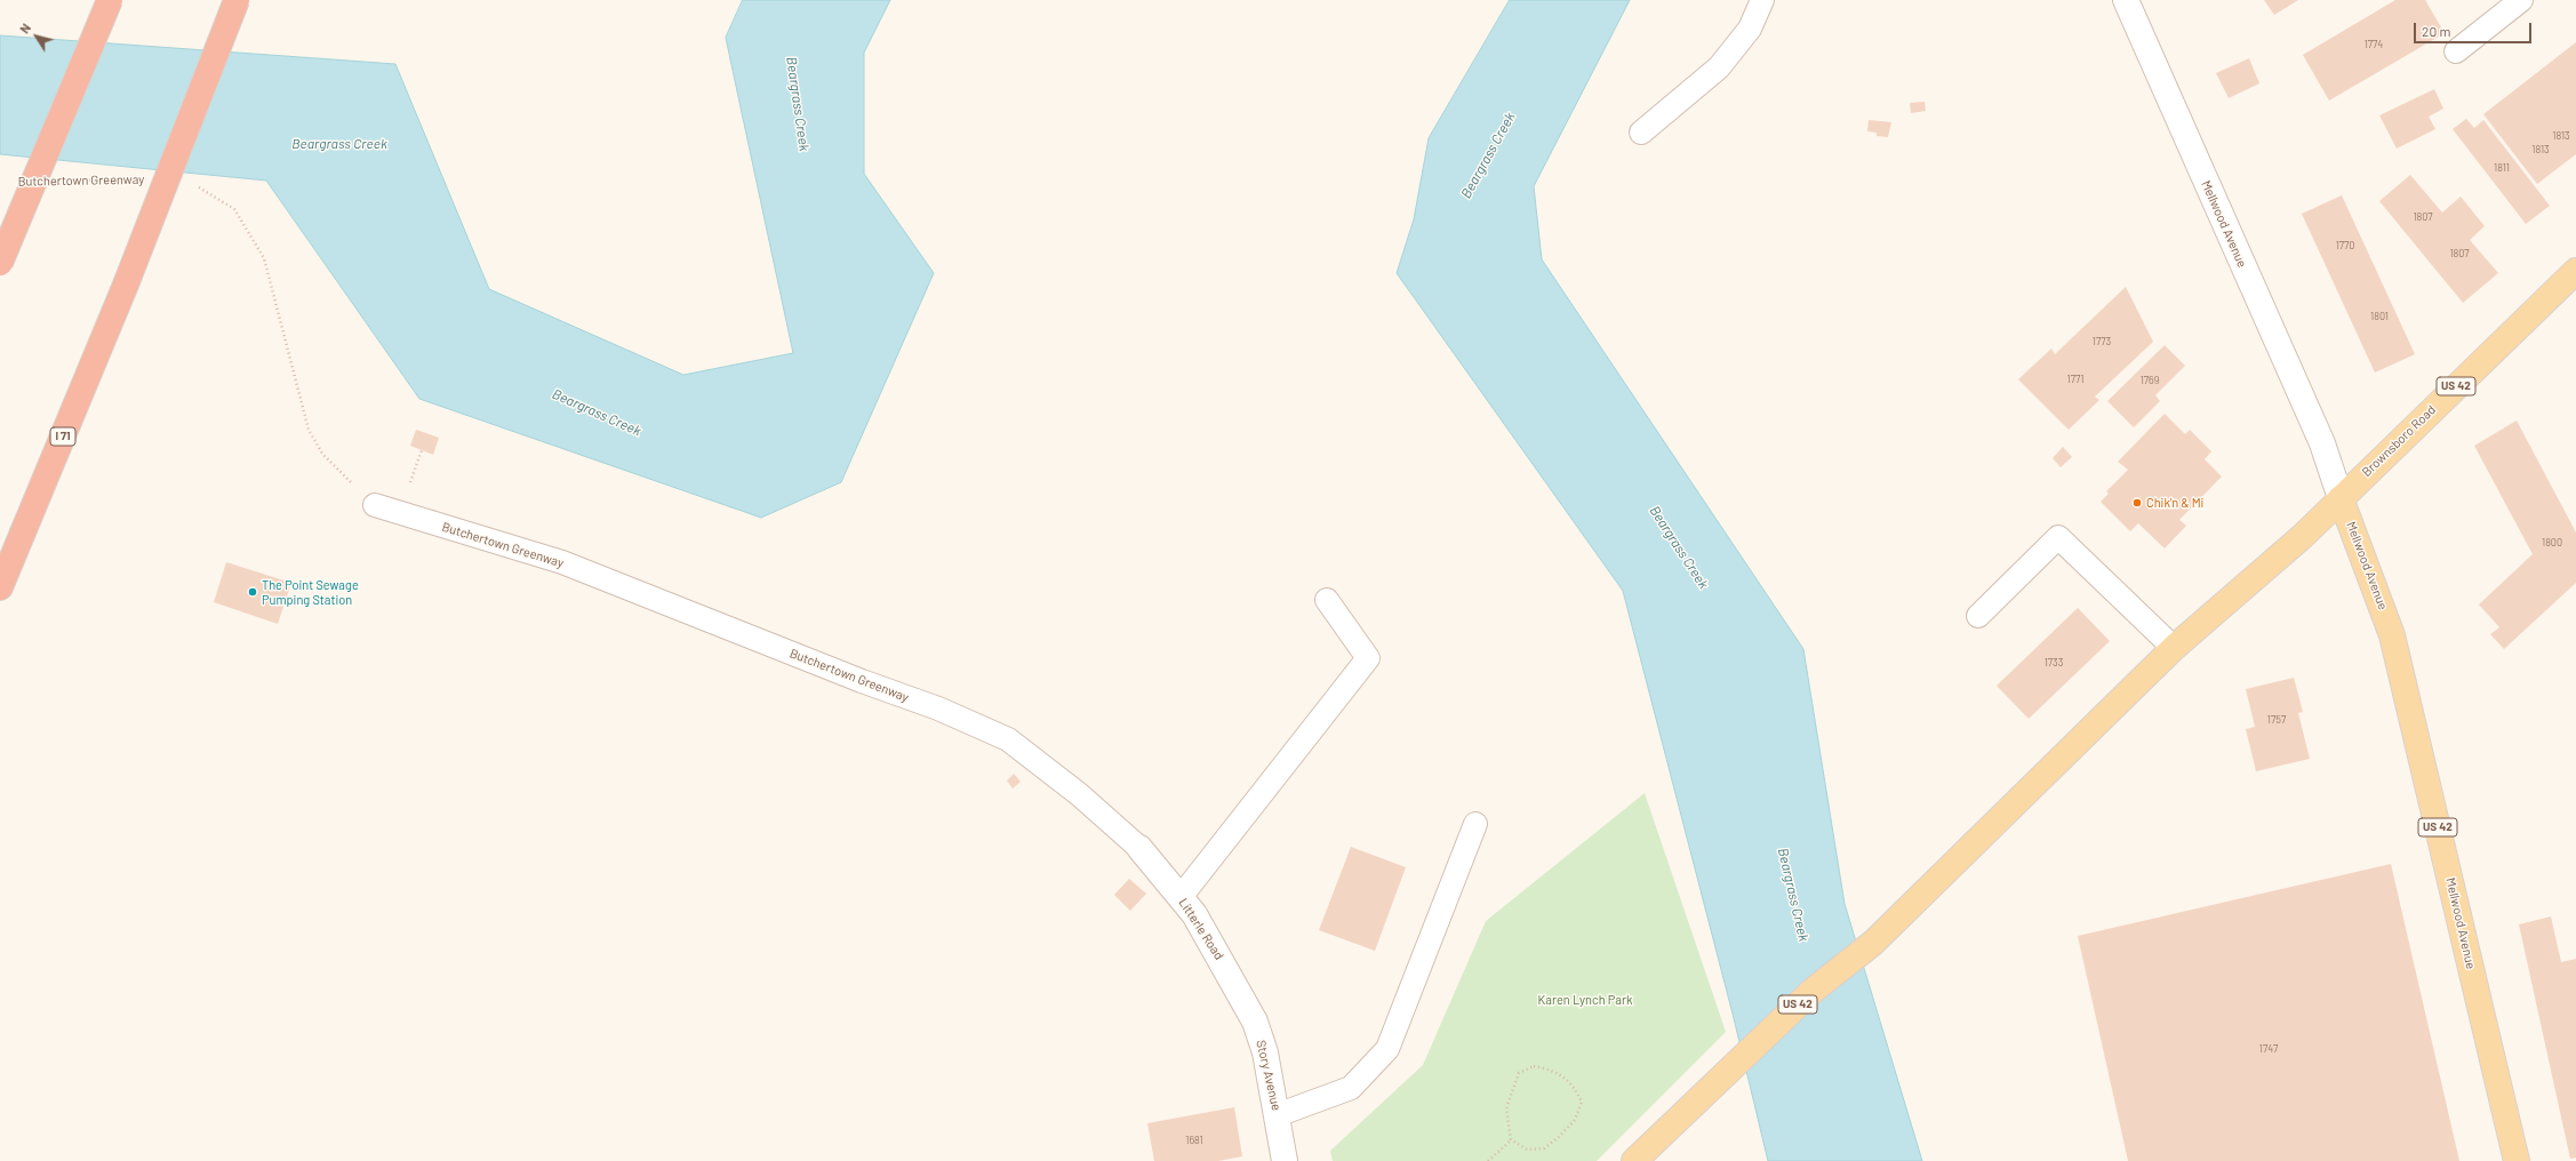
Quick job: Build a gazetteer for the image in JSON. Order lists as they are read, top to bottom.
{
  "streets": {
    "highway": ["I 71"],
    "main road": ["Mellwood Avenue", "US 42", "Brownsboro Road"],
    "street": ["Litterle Road", "Story Avenue"],
    "lane": ["Butchertown Greenway"]
  },
  "crossings": [
    ["Butchertown Greenway", "Litterle Road"],
    ["Mellwood Avenue", "US 42"],
    ["Mellwood Avenue", "Brownsboro Road"],
    ["US 42", "Brownsboro Road"],
    ["Litterle Road", "Story Avenue"]
  ],
  "water": ["Beargrass Creek"],
  "parks": ["Karen Lynch Park"],
  "places": ["Chik'n & Mi", "The Point Sewage Pumping Station"],
  "house_numbers": [
    "1774",
    "1813",
    "1813",
    "1811",
    "1807",
    "1770",
    "1807",
    "1801",
    "1773",
    "1771",
    "1769",
    "1800",
    "1733",
    "1757",
    "1747",
    "1681"
  ],
  "scale_bar": "20 m",
  "north": "top left"
}
